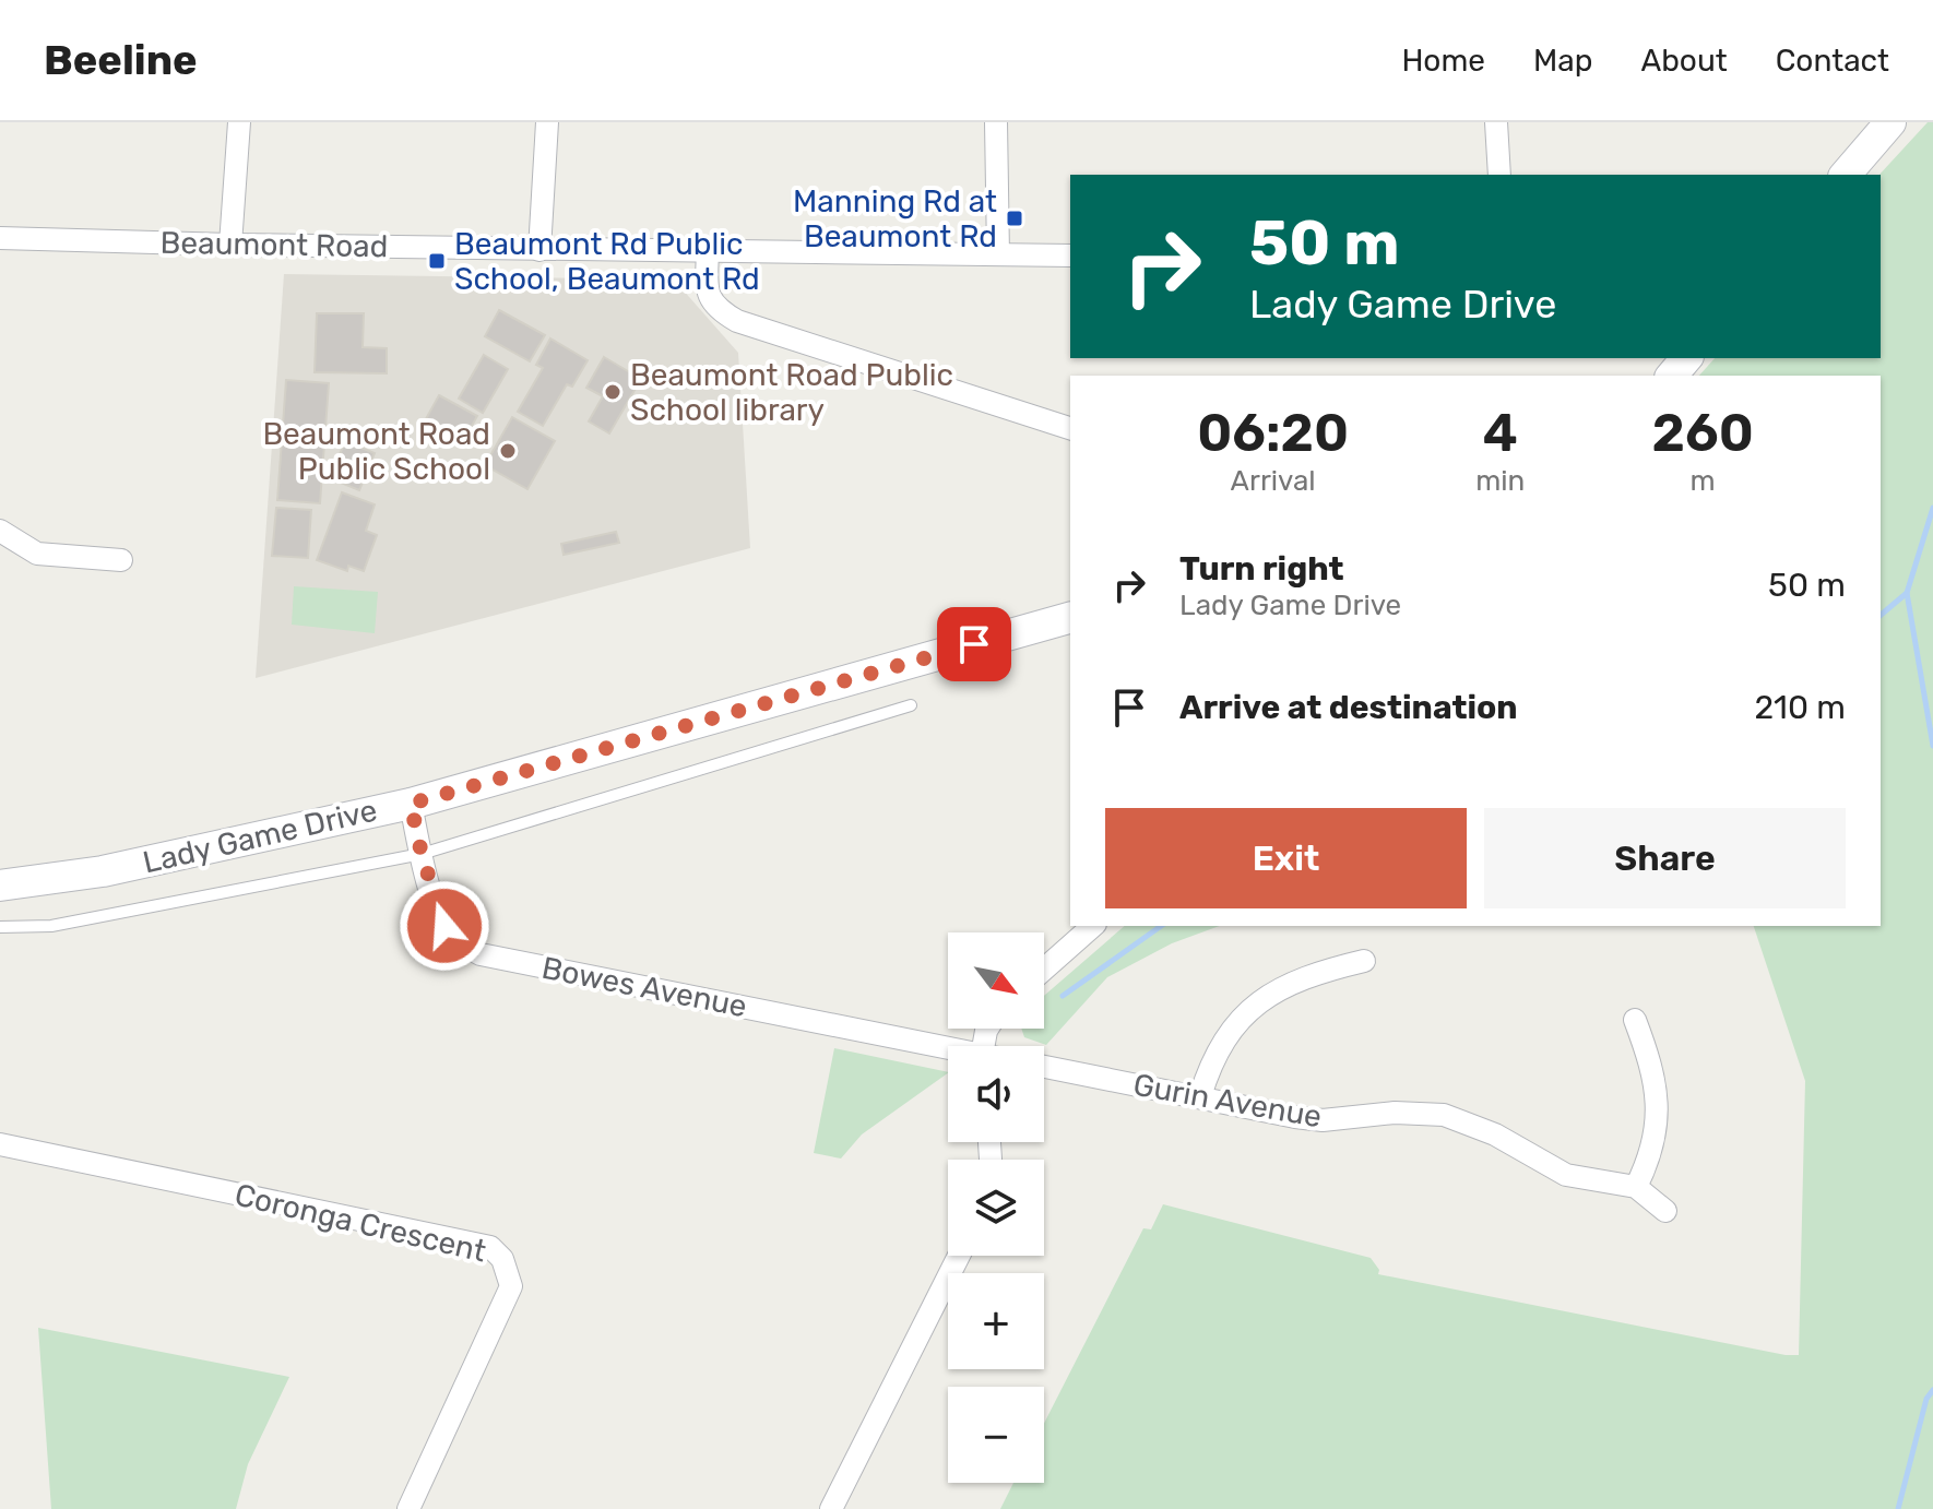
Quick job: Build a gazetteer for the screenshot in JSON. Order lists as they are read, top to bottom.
{
  "streets": {
    "main road": ["Lady Game Drive"],
    "street": [
      "Beaumont Road",
      "Bowes Avenue",
      "Gurin Avenue",
      "Coronga Crescent"
    ]
  },
  "crossings": [
    ["Lady Game Drive", "Bowes Avenue"]
  ],
  "places": {
    "transit": ["Manning Rd at Beaumont Rd", "Beaumont Rd Public School, Beaumont Rd"],
    "other": ["Beaumont Road Public School library", "Beaumont Road Public School"]
  },
  "north": "bottom right",
  "page": {
    "header": "Beeline",
    "nav": [
      "Home",
      "Map",
      "About",
      "Contact"
    ],
    "turn": ["50 m", "Lady Game Drive"],
    "eta": [
      "06:20",
      "Arrival",
      "4",
      "min",
      "260",
      "m"
    ],
    "list": [
      {
        "name": "Turn right",
        "note": "Lady Game Drive",
        "value": "50 m"
      },
      {
        "name": "Arrive at destination",
        "value": "210 m"
      }
    ],
    "buttons": ["Exit", "Share"],
    "map_buttons": ["+", "−"]
  }
}
